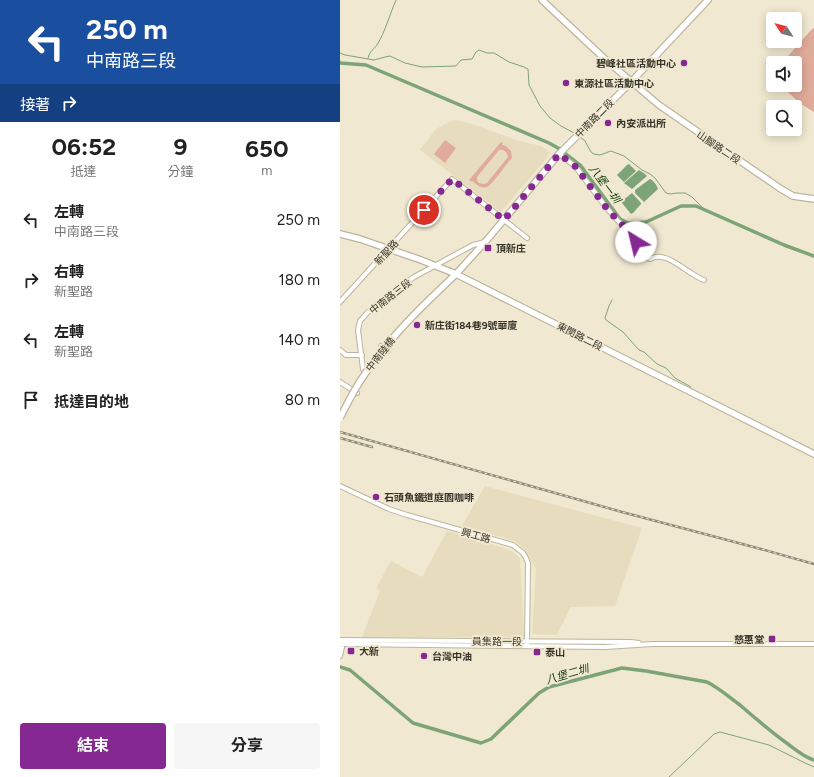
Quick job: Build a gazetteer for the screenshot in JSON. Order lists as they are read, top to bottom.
{
  "streets": {
    "main road": [
      "中南路二段",
      "山腳路二段",
      "中南路三段",
      "東閔路二段",
      "中南陸橋"
    ],
    "street": ["新聖路", "興工路", "員集路一段"]
  },
  "crossings": [
    ["中南路二段", "山腳路二段"],
    ["中南路二段", "中南路三段"],
    ["新聖路", "中南路三段"],
    ["新聖路", "東閔路二段"],
    ["中南路三段", "東閔路二段"],
    ["中南路三段", "中南陸橋"],
    ["興工路", "員集路一段"]
  ],
  "water": ["八堡一圳", "八堡二圳"],
  "places": {
    "other": [
      "碧峰社區活動中心",
      "東源社區活動中心",
      "內安派出所",
      "新庄街184巷9號華廈",
      "石頭魚鐵道庭園咖啡",
      "台灣中油"
    ],
    "transit": [
      "頂新庄",
      "慈惠堂",
      "大新",
      "泰山"
    ]
  },
  "north": "top left",
  "page": {
    "turn": ["250 m", "中南路三段"],
    "then": "接著",
    "eta": [
      "06:52",
      "抵達",
      "9",
      "分鐘",
      "650",
      "m"
    ],
    "list": [
      {
        "name": "左轉",
        "note": "中南路三段",
        "value": "250 m"
      },
      {
        "name": "右轉",
        "note": "新聖路",
        "value": "180 m"
      },
      {
        "name": "左轉",
        "note": "新聖路",
        "value": "140 m"
      },
      {
        "name": "抵達目的地",
        "value": "80 m"
      }
    ],
    "buttons": ["結束", "分享"]
  }
}
